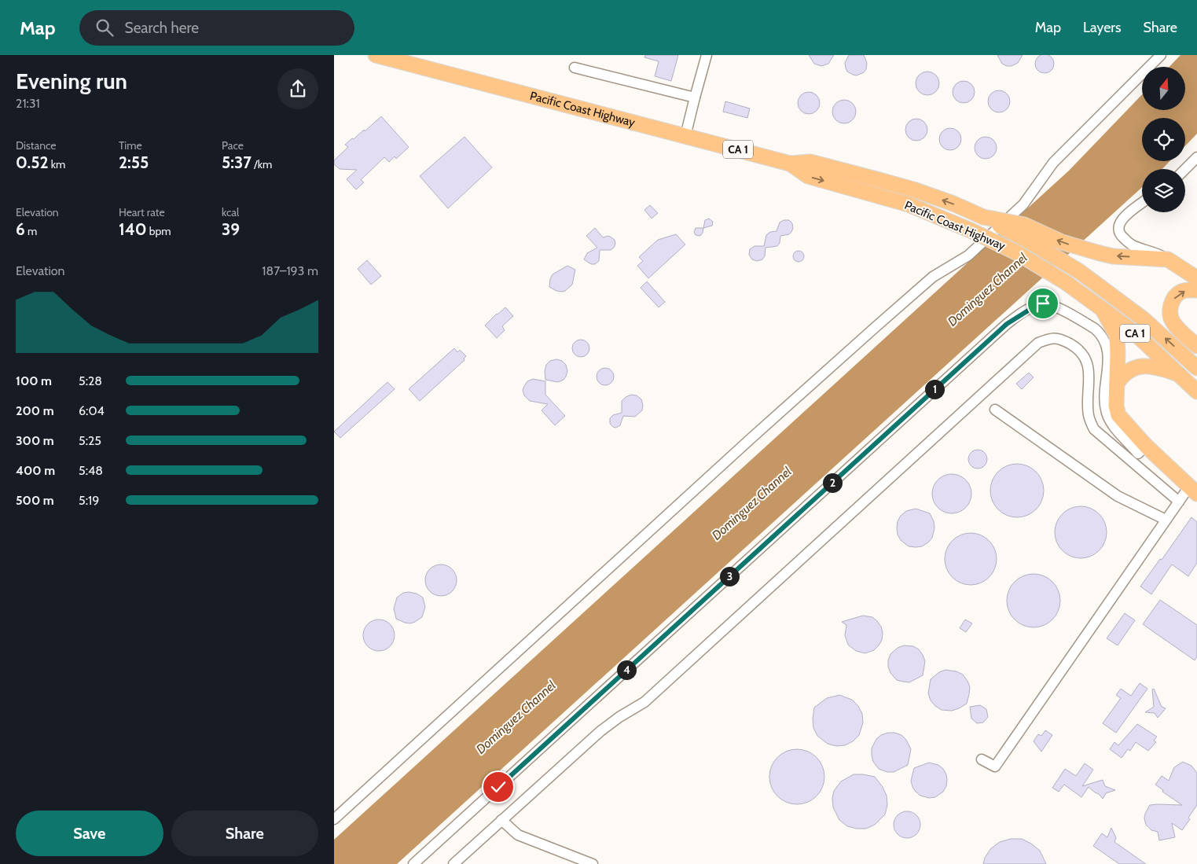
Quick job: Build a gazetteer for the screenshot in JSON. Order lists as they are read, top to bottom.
{
  "streets": {
    "highway": ["Pacific Coast Highway", "CA 1"]
  },
  "water": ["Dominguez Channel"],
  "north": "top",
  "page": {
    "header": "Map",
    "search": "Search here",
    "nav": ["Map", "Layers", "Share"],
    "heading": ["Evening run", "21:31"],
    "stats": [
      ["Distance", "0.52 km"],
      ["Time", "2:55"],
      ["Pace", "5:37 /km"],
      ["Elevation", "6 m"],
      ["Heart rate", "140 bpm"],
      ["kcal", "39"]
    ],
    "chart": ["Elevation", "187–193 m"],
    "list": [
      {
        "name": "100 m",
        "note": "5:28"
      },
      {
        "name": "200 m",
        "note": "6:04"
      },
      {
        "name": "300 m",
        "note": "5:25"
      },
      {
        "name": "400 m",
        "note": "5:48"
      },
      {
        "name": "500 m",
        "note": "5:19"
      }
    ],
    "pins": [
      "1",
      "2",
      "3",
      "4"
    ],
    "buttons": ["Save", "Share"]
  }
}
